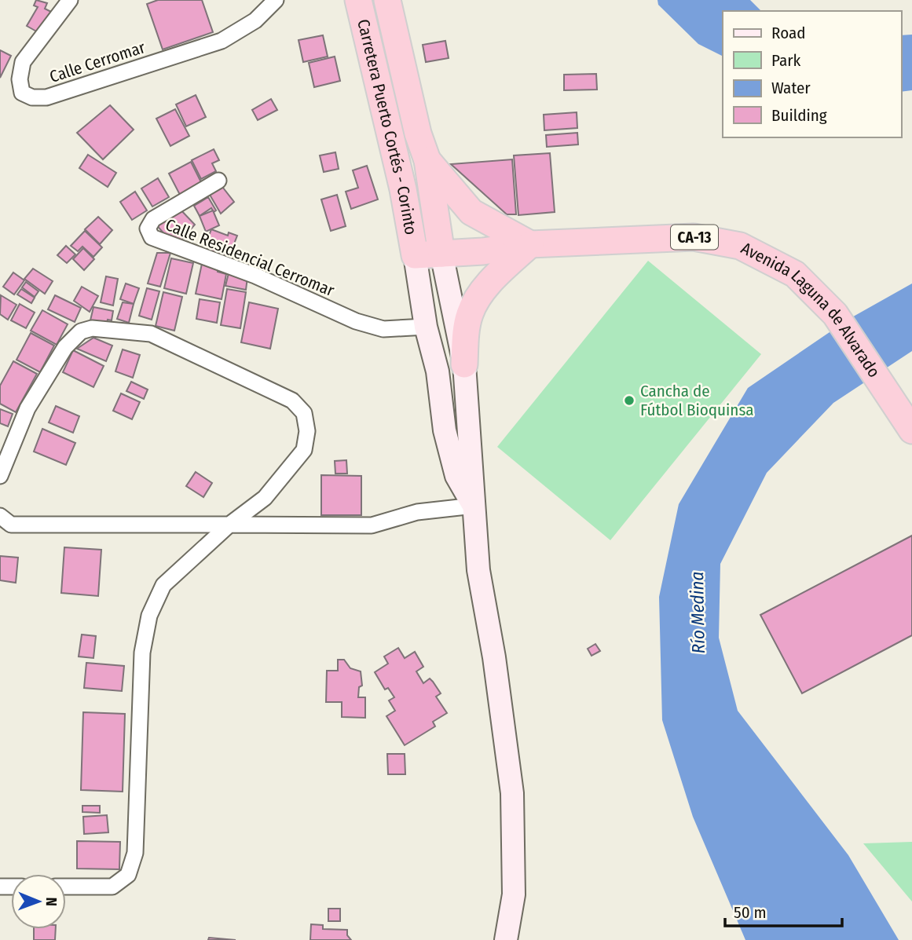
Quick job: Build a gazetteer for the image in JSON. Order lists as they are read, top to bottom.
{
  "streets": {
    "highway": ["Carretera Puerto Cortés - Corinto", "CA-13", "Avenida Laguna de Alvarado"],
    "street": ["Calle Cerromar", "Calle Residencial Cerromar"]
  },
  "crossings": [
    ["Carretera Puerto Cortés - Corinto", "Avenida Laguna de Alvarado"]
  ],
  "water": ["Río Medina"],
  "places": ["Cancha de Fútbol Bioquinsa"],
  "legend": [
    "Road",
    "Park",
    "Water",
    "Building"
  ],
  "scale_bar": "50 m",
  "north": "right"
}
